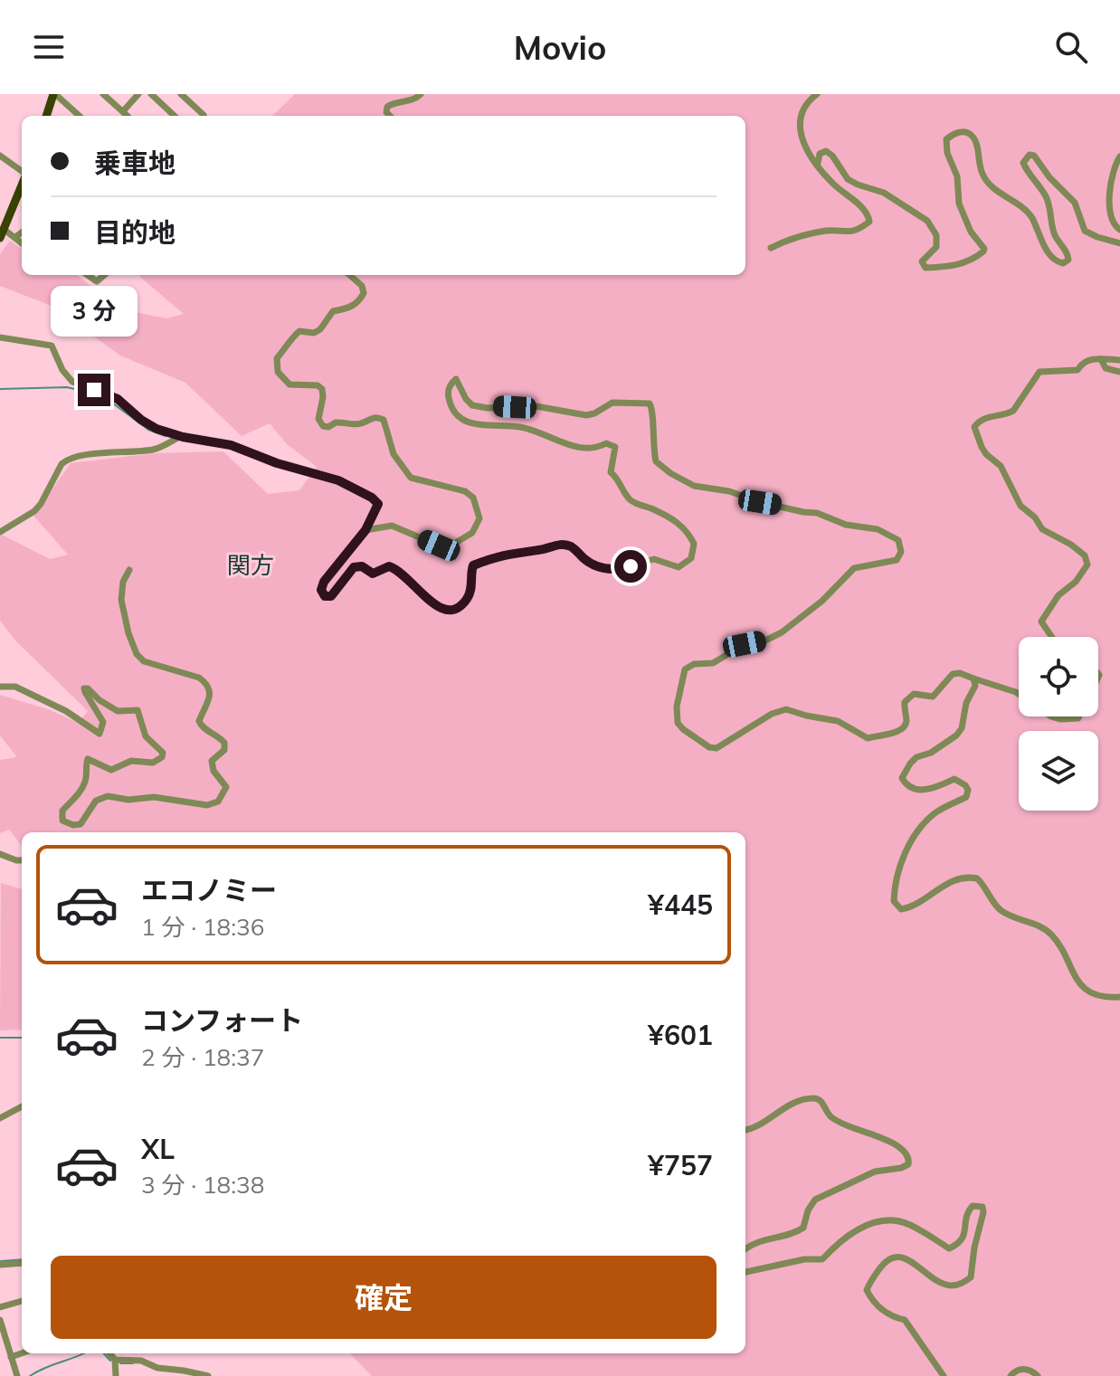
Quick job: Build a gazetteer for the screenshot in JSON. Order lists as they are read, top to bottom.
{
  "districts": ["関方"],
  "page": {
    "header": "Movio",
    "banner": ["乗車地", "目的地"],
    "bubble": "3 分",
    "list": [
      {
        "name": "エコノミー",
        "note": "1 分 · 18:36",
        "value": "¥445"
      },
      {
        "name": "コンフォート",
        "note": "2 分 · 18:37",
        "value": "¥601"
      },
      {
        "name": "XL",
        "note": "3 分 · 18:38",
        "value": "¥757"
      }
    ],
    "buttons": "確定"
  }
}
